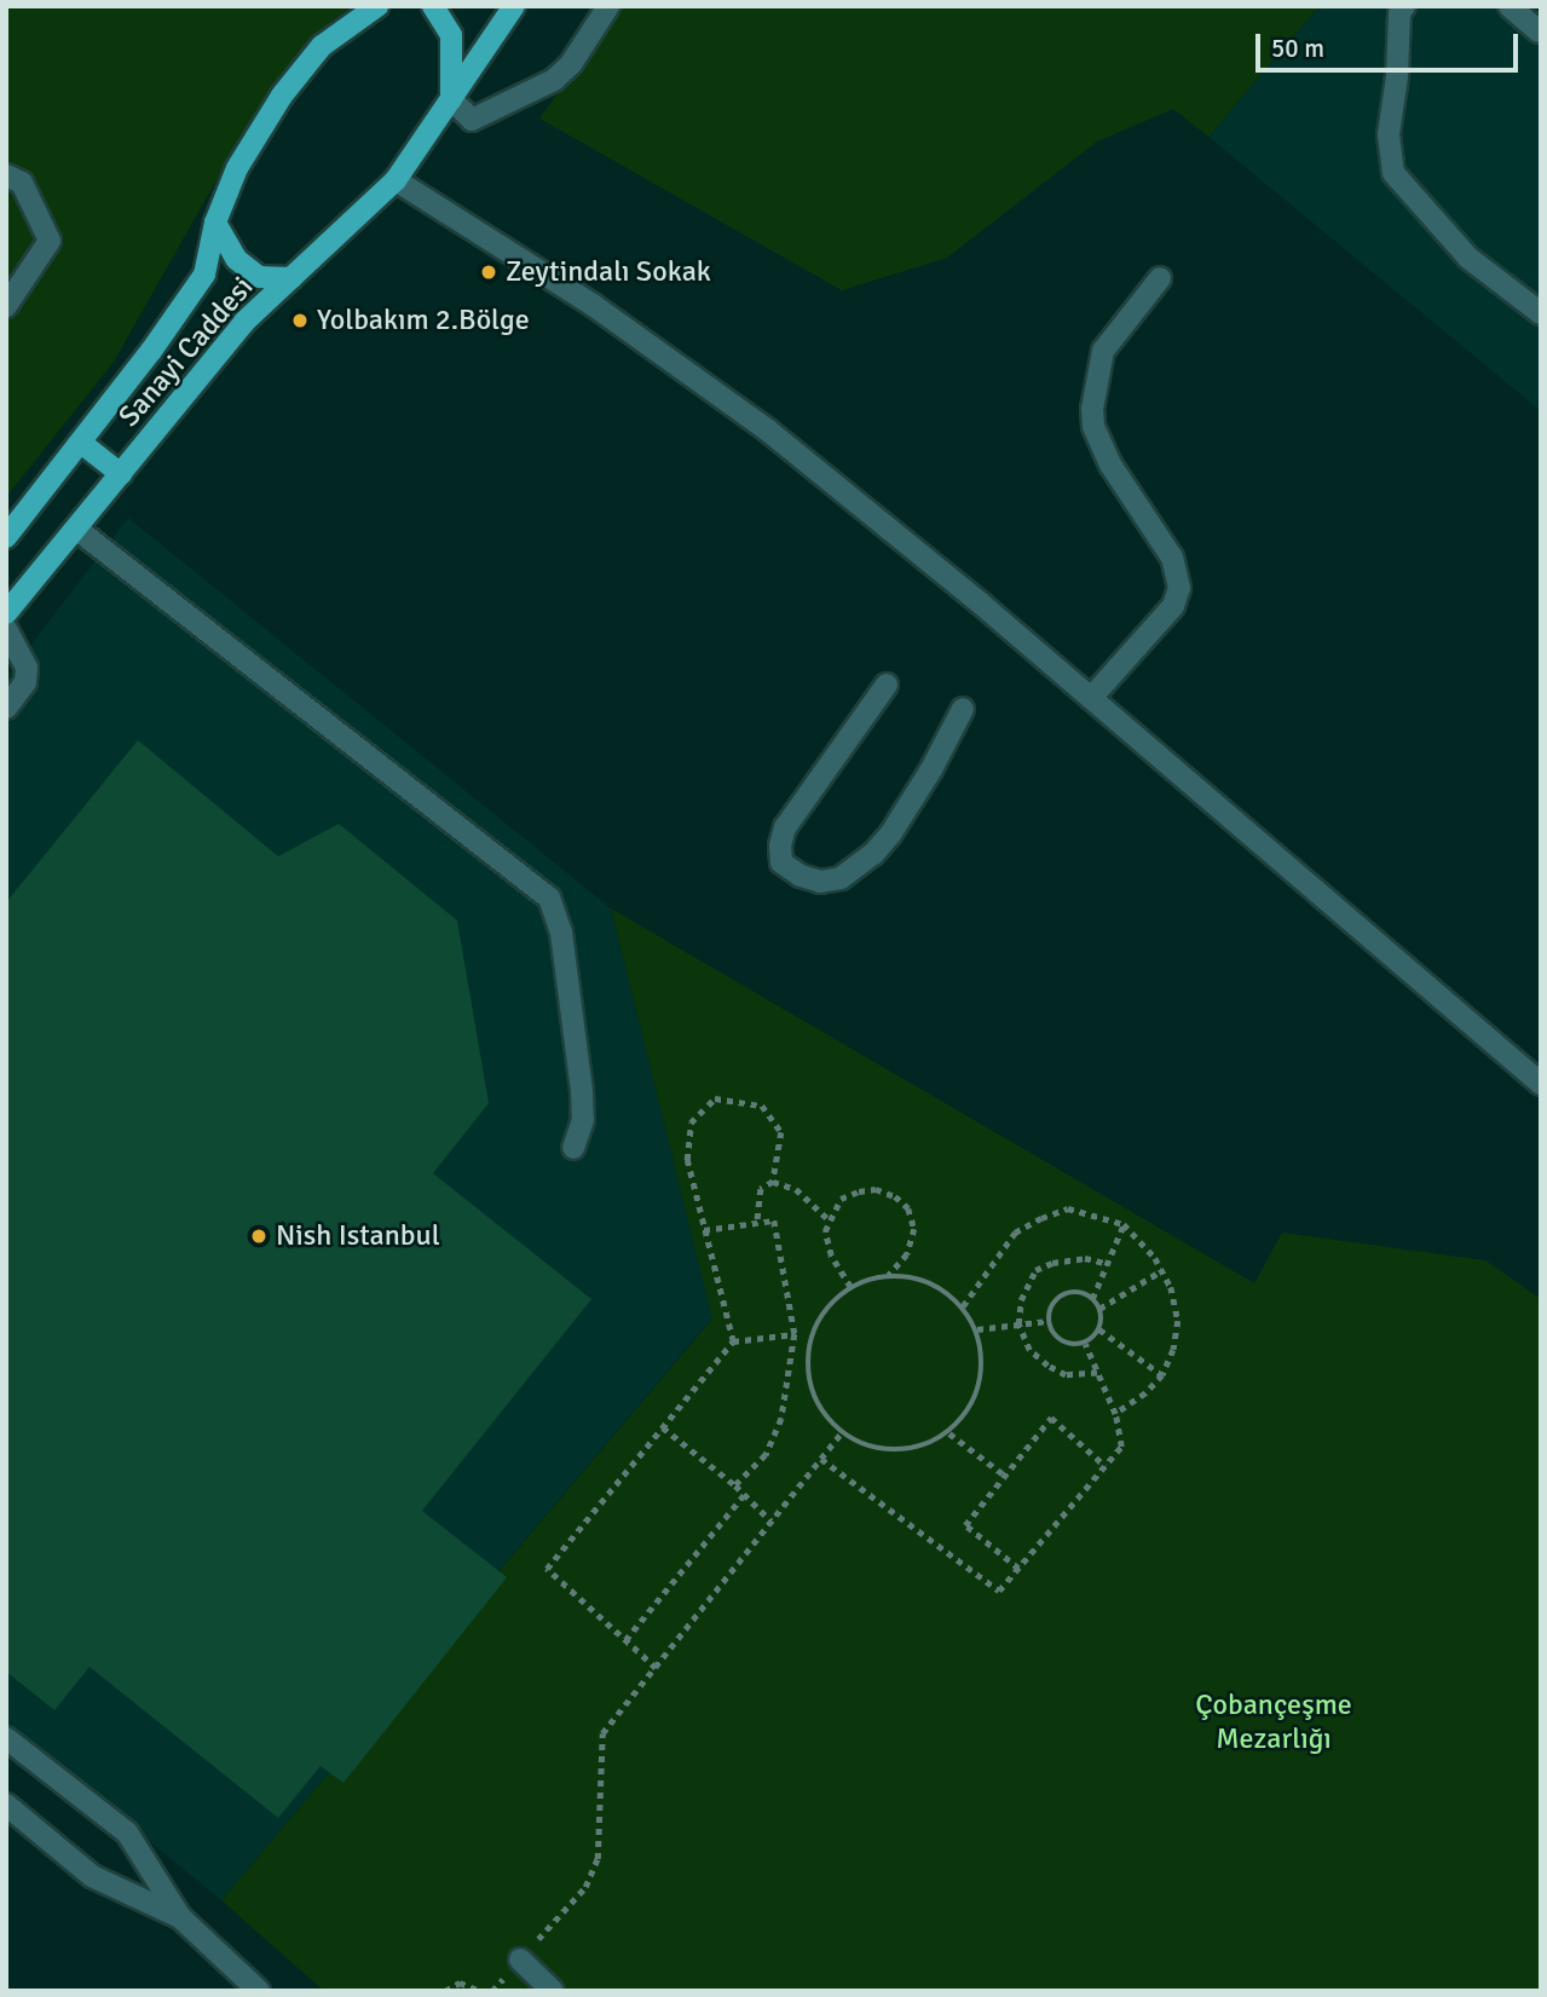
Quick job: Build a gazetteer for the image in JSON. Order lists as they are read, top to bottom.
{
  "streets": {
    "main road": ["Sanayi Caddesi"]
  },
  "parks": ["Çobançeşme Mezarlığı"],
  "places": ["Zeytindalı Sokak", "Yolbakım 2.Bölge", "Nish Istanbul"],
  "scale_bar": "50 m"
}
